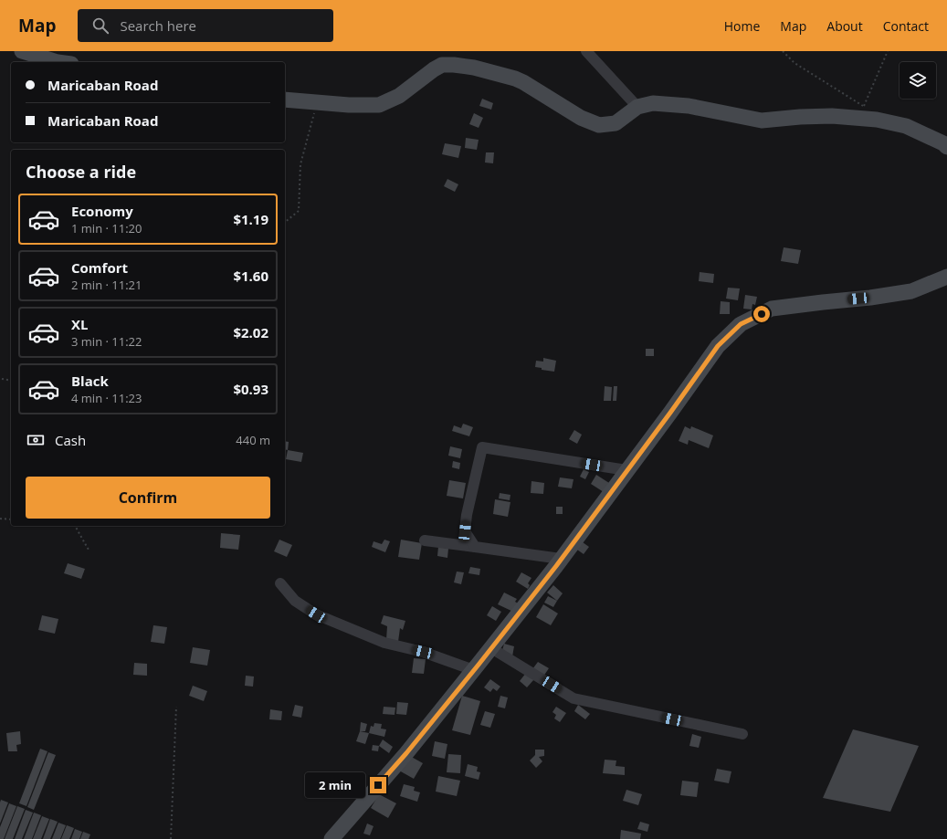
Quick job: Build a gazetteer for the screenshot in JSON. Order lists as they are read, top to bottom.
{
  "page": {
    "header": "Map",
    "search": "Search here",
    "nav": [
      "Home",
      "Map",
      "About",
      "Contact"
    ],
    "banner": ["Maricaban Road", "Maricaban Road"],
    "heading": "Choose a ride",
    "list": [
      {
        "name": "Economy",
        "note": "1 min · 11:20",
        "value": "$1.19"
      },
      {
        "name": "Comfort",
        "note": "2 min · 11:21",
        "value": "$1.60"
      },
      {
        "name": "XL",
        "note": "3 min · 11:22",
        "value": "$2.02"
      },
      {
        "name": "Black",
        "note": "4 min · 11:23",
        "value": "$0.93"
      }
    ],
    "pay": ["Cash", "440 m"],
    "buttons": "Confirm",
    "bubble": "2 min"
  }
}
